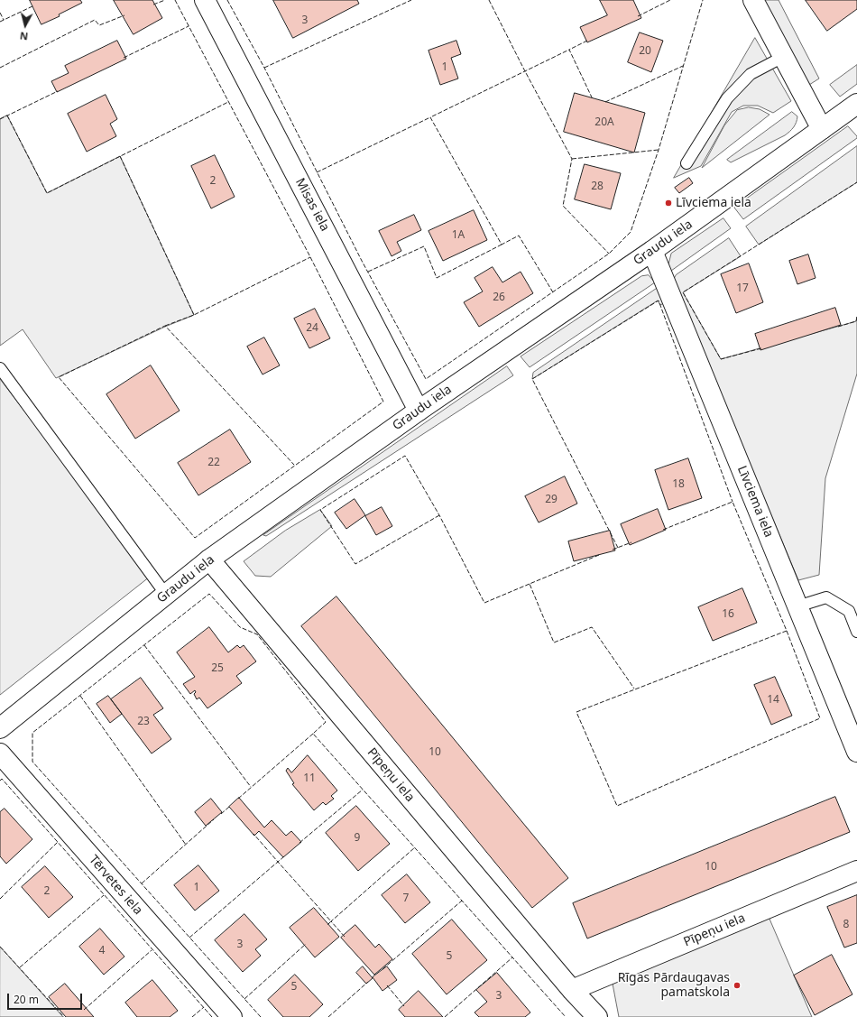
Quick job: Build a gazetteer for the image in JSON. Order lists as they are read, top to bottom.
{
  "streets": {
    "street": [
      "Misas iela",
      "Graudu iela",
      "Līvciema iela",
      "Pīpeņu iela",
      "Tērvetes iela"
    ]
  },
  "crossings": [
    ["Misas iela", "Graudu iela"],
    ["Graudu iela", "Līvciema iela"],
    ["Graudu iela", "Pīpeņu iela"]
  ],
  "places": ["Līvciema iela", "Rīgas Pārdaugavas pamatskola"],
  "house_numbers": [
    "3",
    "20",
    "1",
    "20A",
    "2",
    "28",
    "1A",
    "17",
    "26",
    "24",
    "22",
    "18",
    "29",
    "16",
    "25",
    "14",
    "23",
    "10",
    "11",
    "9",
    "10",
    "1",
    "2",
    "7",
    "8",
    "3",
    "4",
    "5",
    "5",
    "3"
  ],
  "scale_bar": "20 m",
  "north": "bottom"
}
